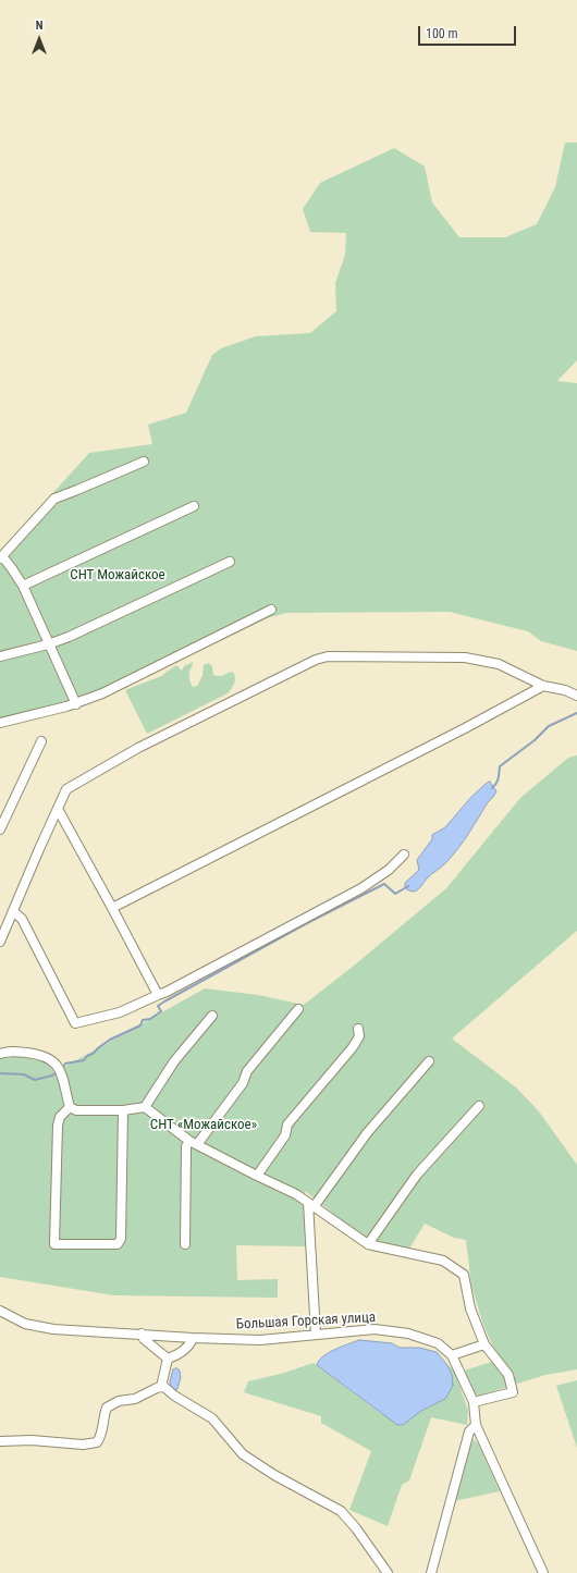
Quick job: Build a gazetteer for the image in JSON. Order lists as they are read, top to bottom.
{
  "streets": {
    "street": ["Большая Горская улица"]
  },
  "parks": ["СНТ Можайское", "СНТ «Можайское»"],
  "scale_bar": "100 m",
  "north": "top"
}
